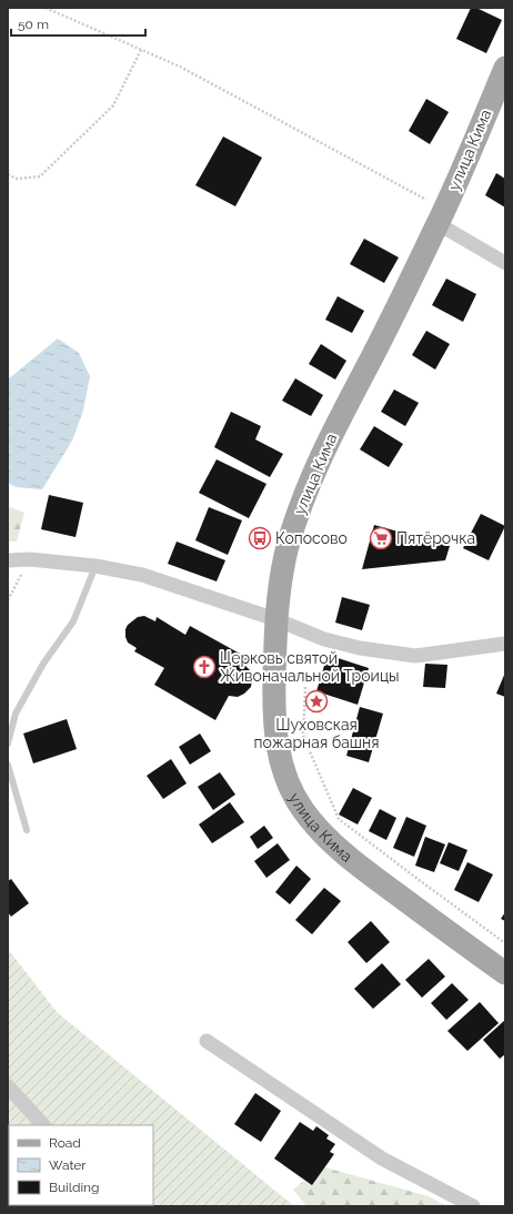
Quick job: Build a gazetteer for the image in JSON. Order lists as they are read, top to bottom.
{
  "streets": {
    "main road": ["улица Кима"]
  },
  "places": {
    "bus stop": ["Копосово"],
    "supermarket": ["Пятёрочка"],
    "church": ["Церковь святой Живоначальной Троицы"],
    "place": ["Шуховская пожарная башня"]
  },
  "legend": ["Road", "Water", "Building"],
  "scale_bar": "50 m"
}
